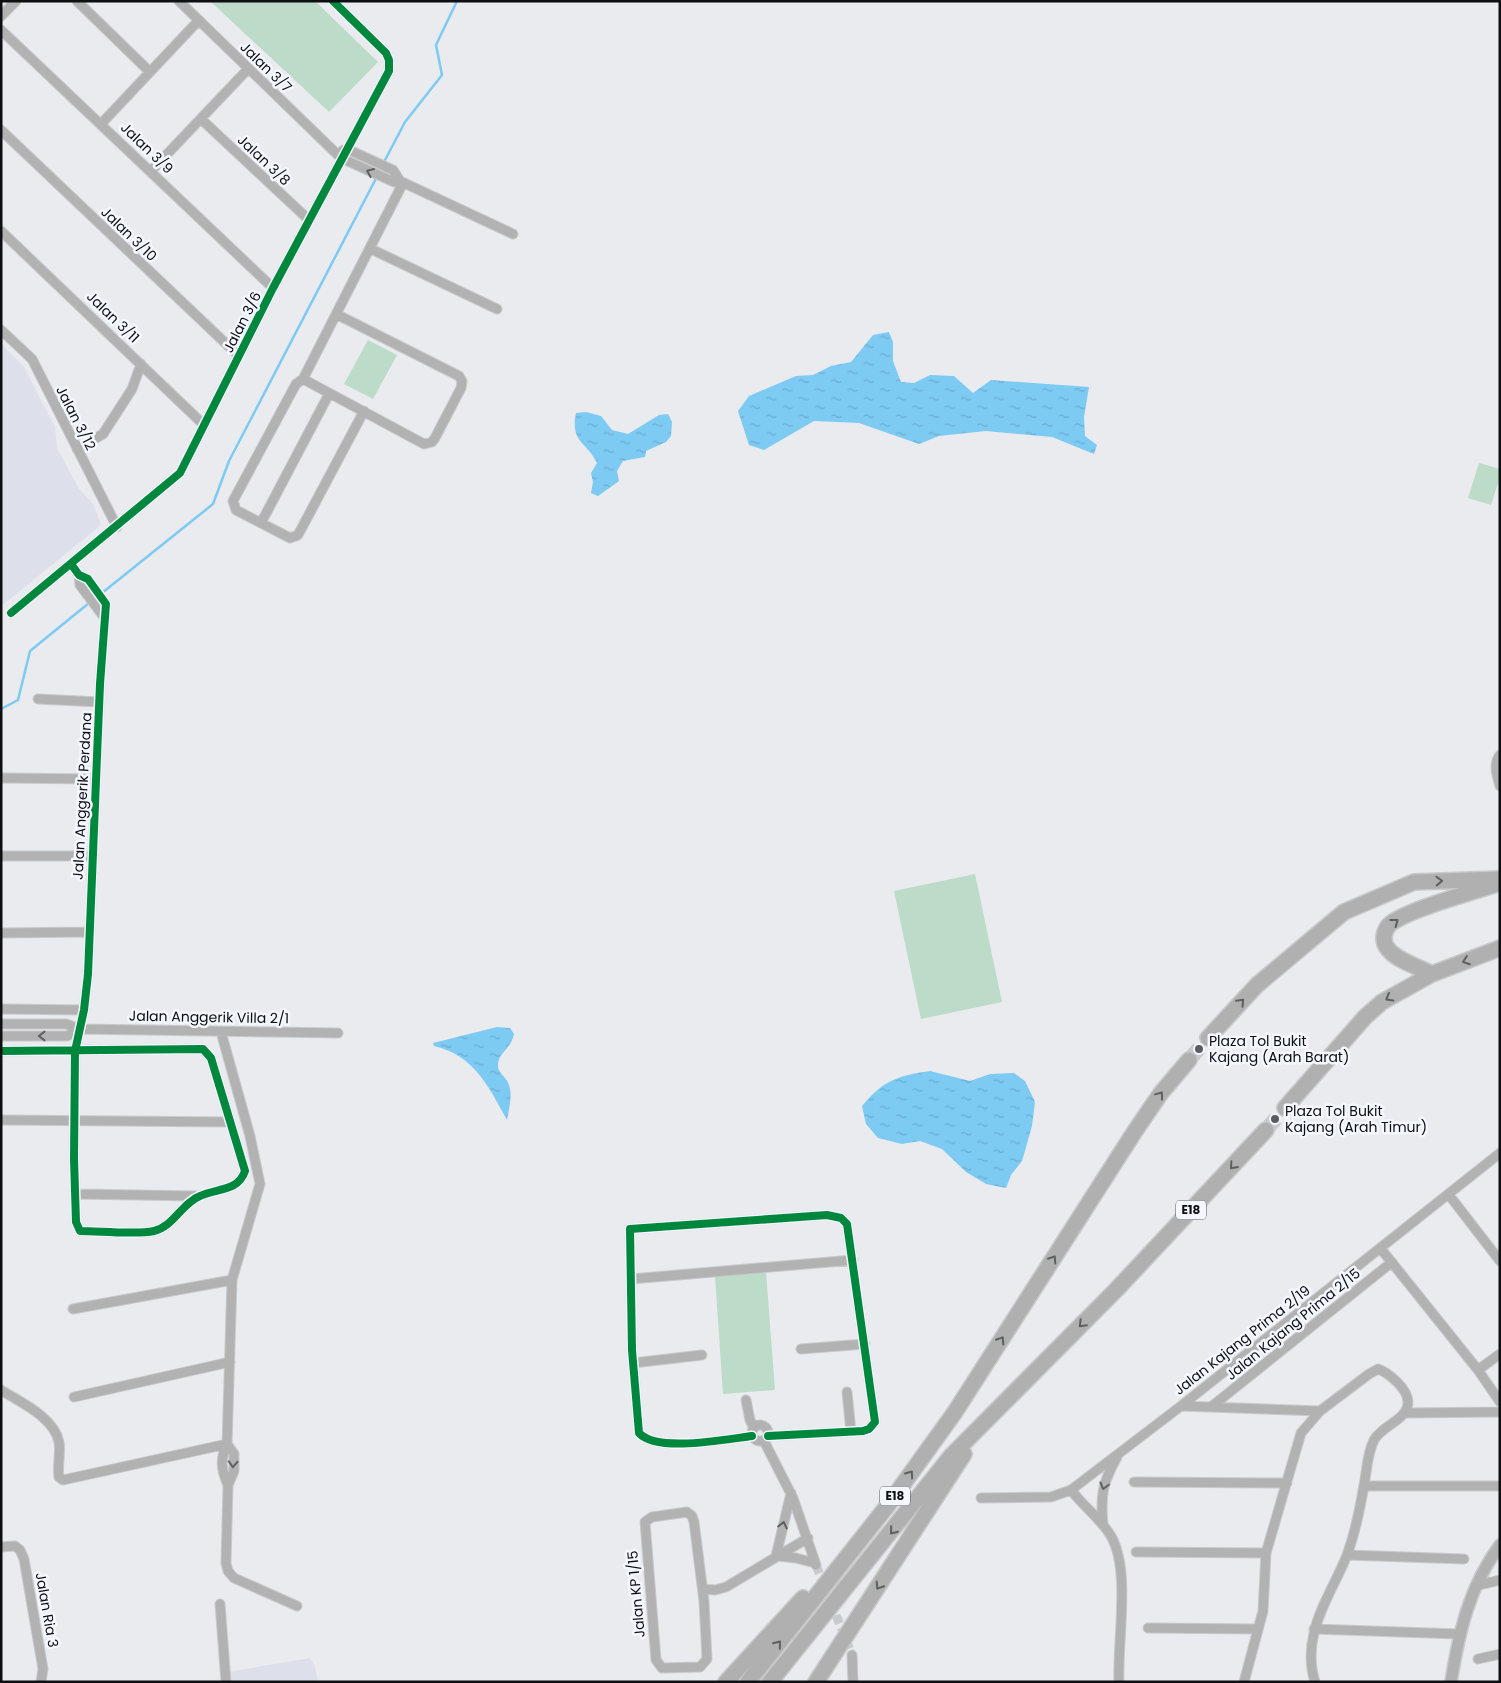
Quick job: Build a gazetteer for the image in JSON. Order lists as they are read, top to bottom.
{
  "streets": {
    "highway": ["E18"],
    "street": [
      "Jalan 3/7",
      "Jalan 3/9",
      "Jalan 3/8",
      "Jalan 3/10",
      "Jalan 3/11",
      "Jalan 3/6",
      "Jalan 3/12",
      "Jalan Anggerik Perdana",
      "Jalan Anggerik Villa 2/1",
      "Jalan Kajang Prima 2/15",
      "Jalan Kajang Prima 2/19",
      "Jalan KP 1/15",
      "Jalan Ria 3"
    ]
  },
  "crossings": [
    ["Jalan 3/7", "Jalan 3/6"],
    ["Jalan 3/9", "Jalan 3/6"],
    ["Jalan 3/8", "Jalan 3/6"],
    ["Jalan 3/10", "Jalan 3/6"],
    ["Jalan 3/11", "Jalan 3/6"],
    ["Jalan 3/6", "Jalan 3/12"],
    ["Jalan 3/6", "Jalan Anggerik Perdana"],
    ["Jalan Anggerik Perdana", "Jalan Anggerik Villa 2/1"]
  ],
  "places": ["Plaza Tol Bukit Kajang (Arah Barat)", "Plaza Tol Bukit Kajang (Arah Timur)"]
}
